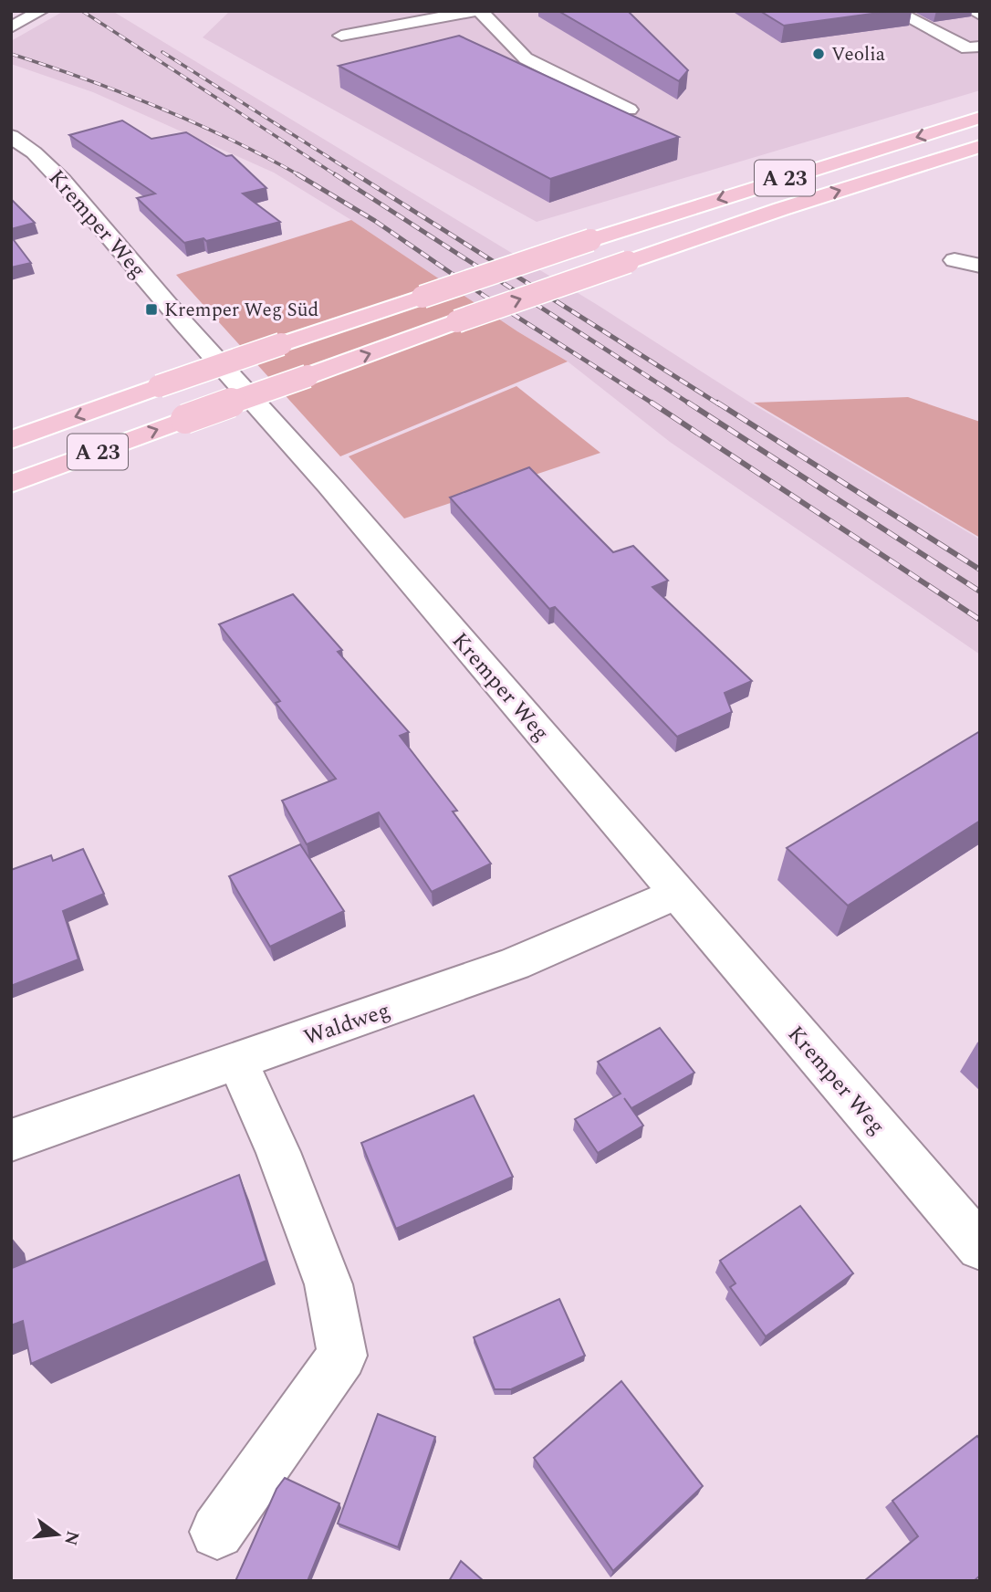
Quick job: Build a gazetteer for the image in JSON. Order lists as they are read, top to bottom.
{
  "streets": {
    "highway": ["A 23"],
    "street": ["Kremper Weg", "Waldweg"]
  },
  "crossings": [
    ["Kremper Weg", "Waldweg"]
  ],
  "places": {
    "other": ["Veolia"],
    "transit": ["Kremper Weg Süd"]
  },
  "north": "right"
}
